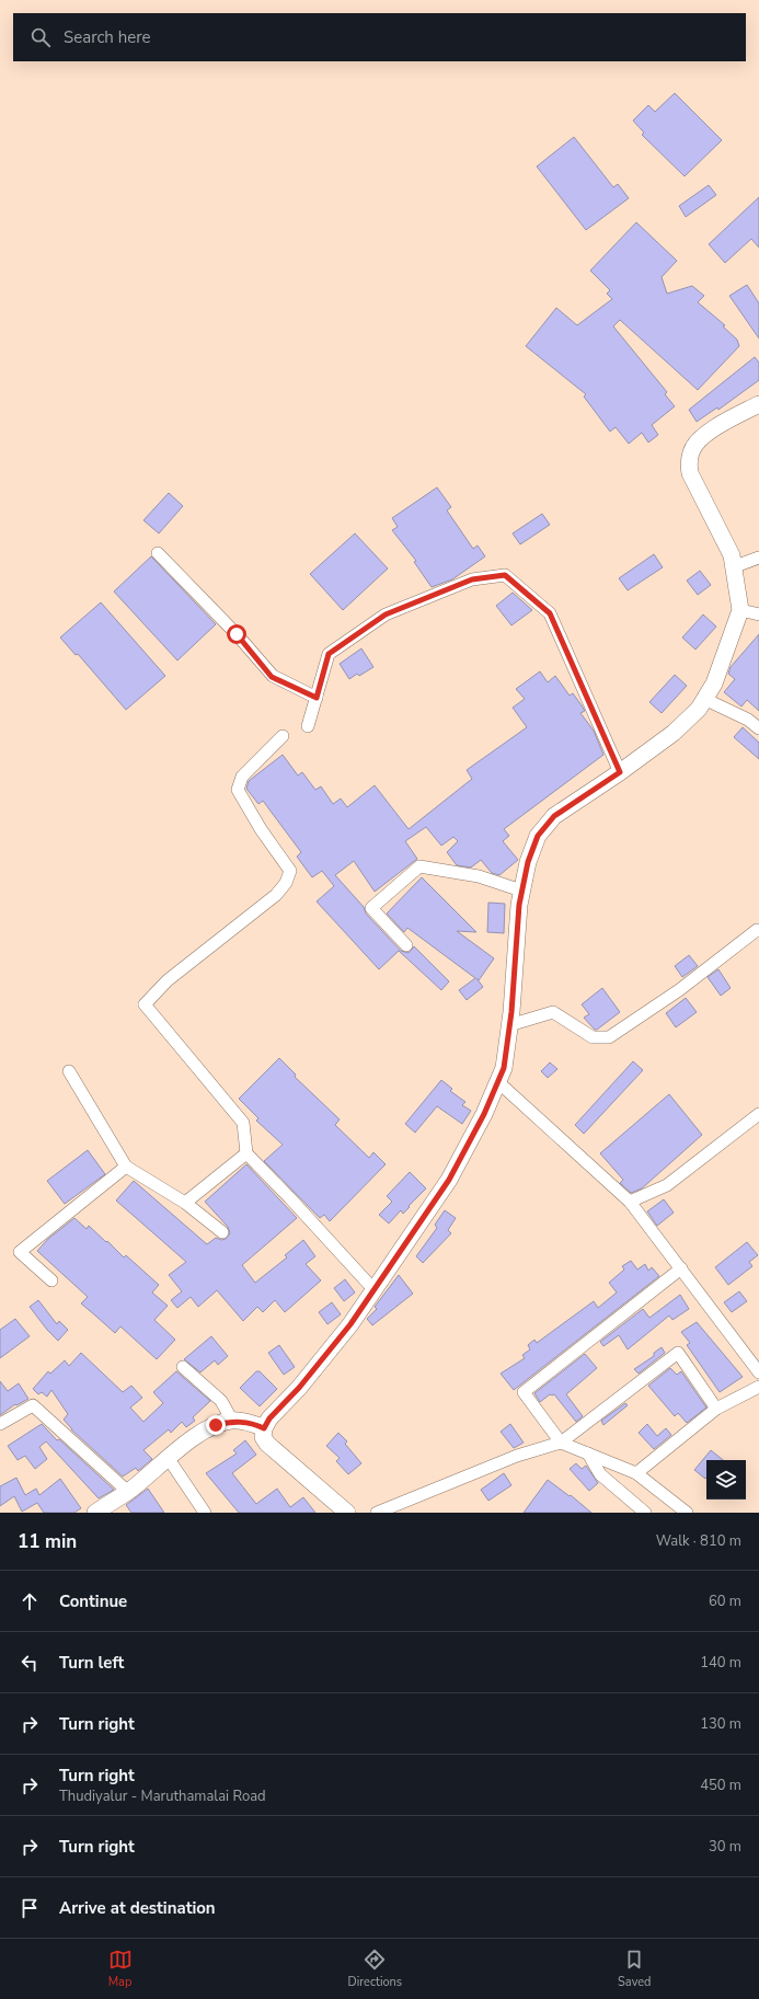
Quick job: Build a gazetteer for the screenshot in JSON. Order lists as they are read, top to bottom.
{
  "page": {
    "search": "Search here",
    "heading": ["11 min", "Walk · 810 m"],
    "list": [
      ["Continue", "60 m"],
      ["Turn left", "140 m"],
      ["Turn right", "130 m"],
      ["Turn right", "Thudiyalur - Maruthamalai Road", "450 m"],
      ["Turn right", "30 m"],
      "Arrive at destination"
    ],
    "nav": ["Map", "Directions", "Saved"]
  }
}
